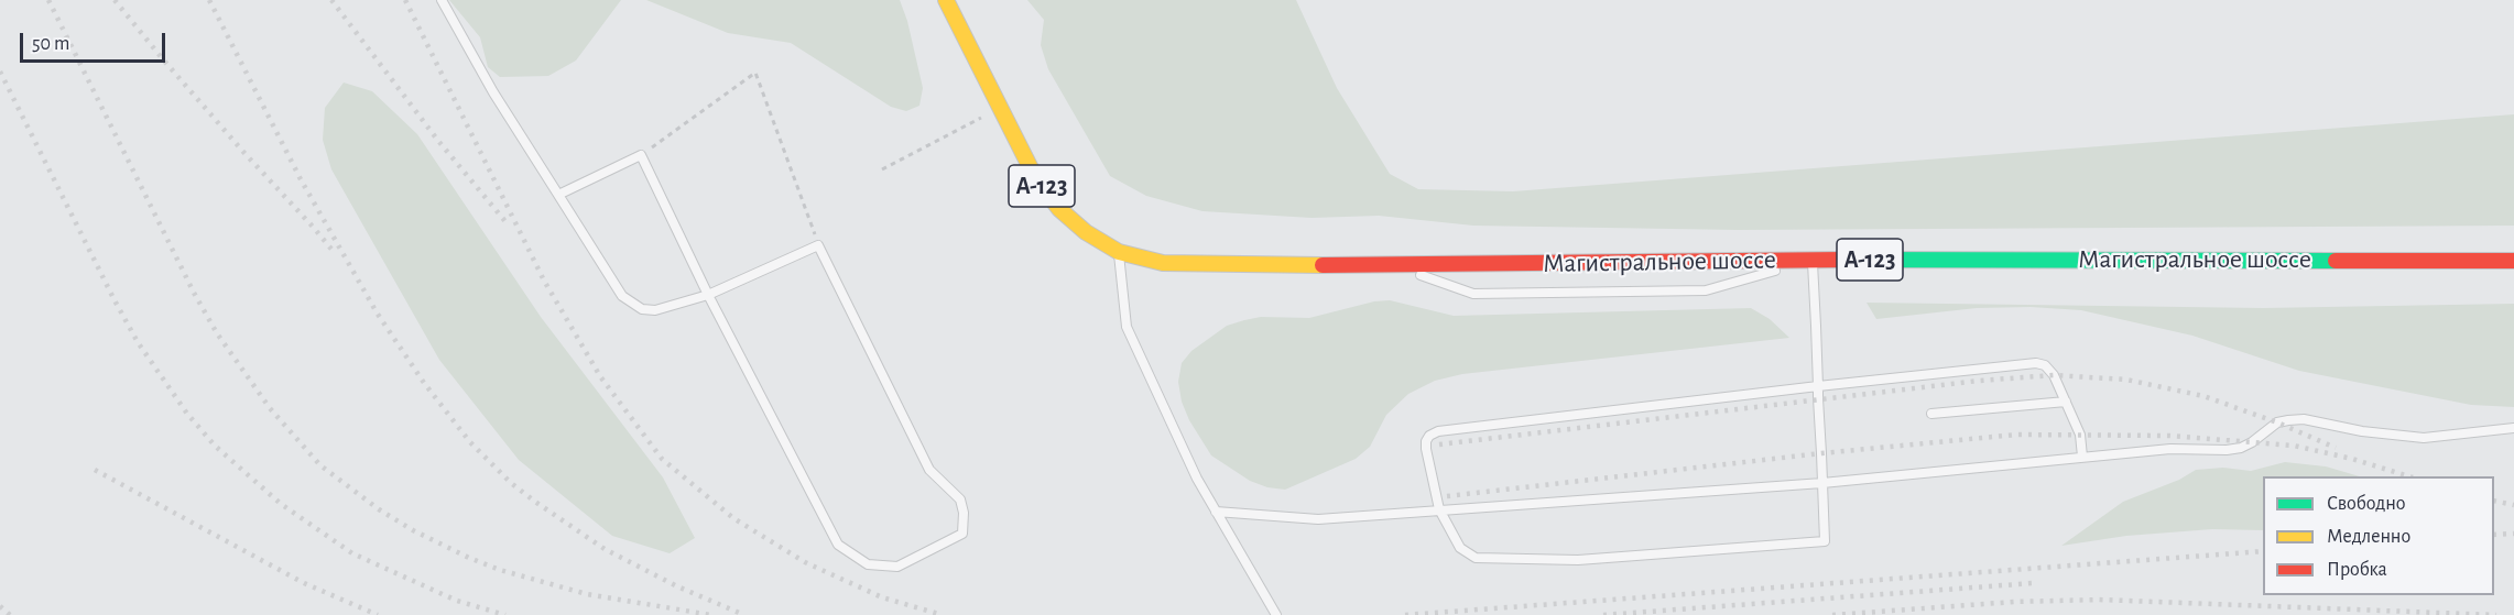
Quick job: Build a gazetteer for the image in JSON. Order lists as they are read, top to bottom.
{
  "streets": {
    "main road": ["А-123", "Магистральное шоссе"]
  },
  "legend": ["Свободно", "Медленно", "Пробка"],
  "scale_bar": "50 m"
}
